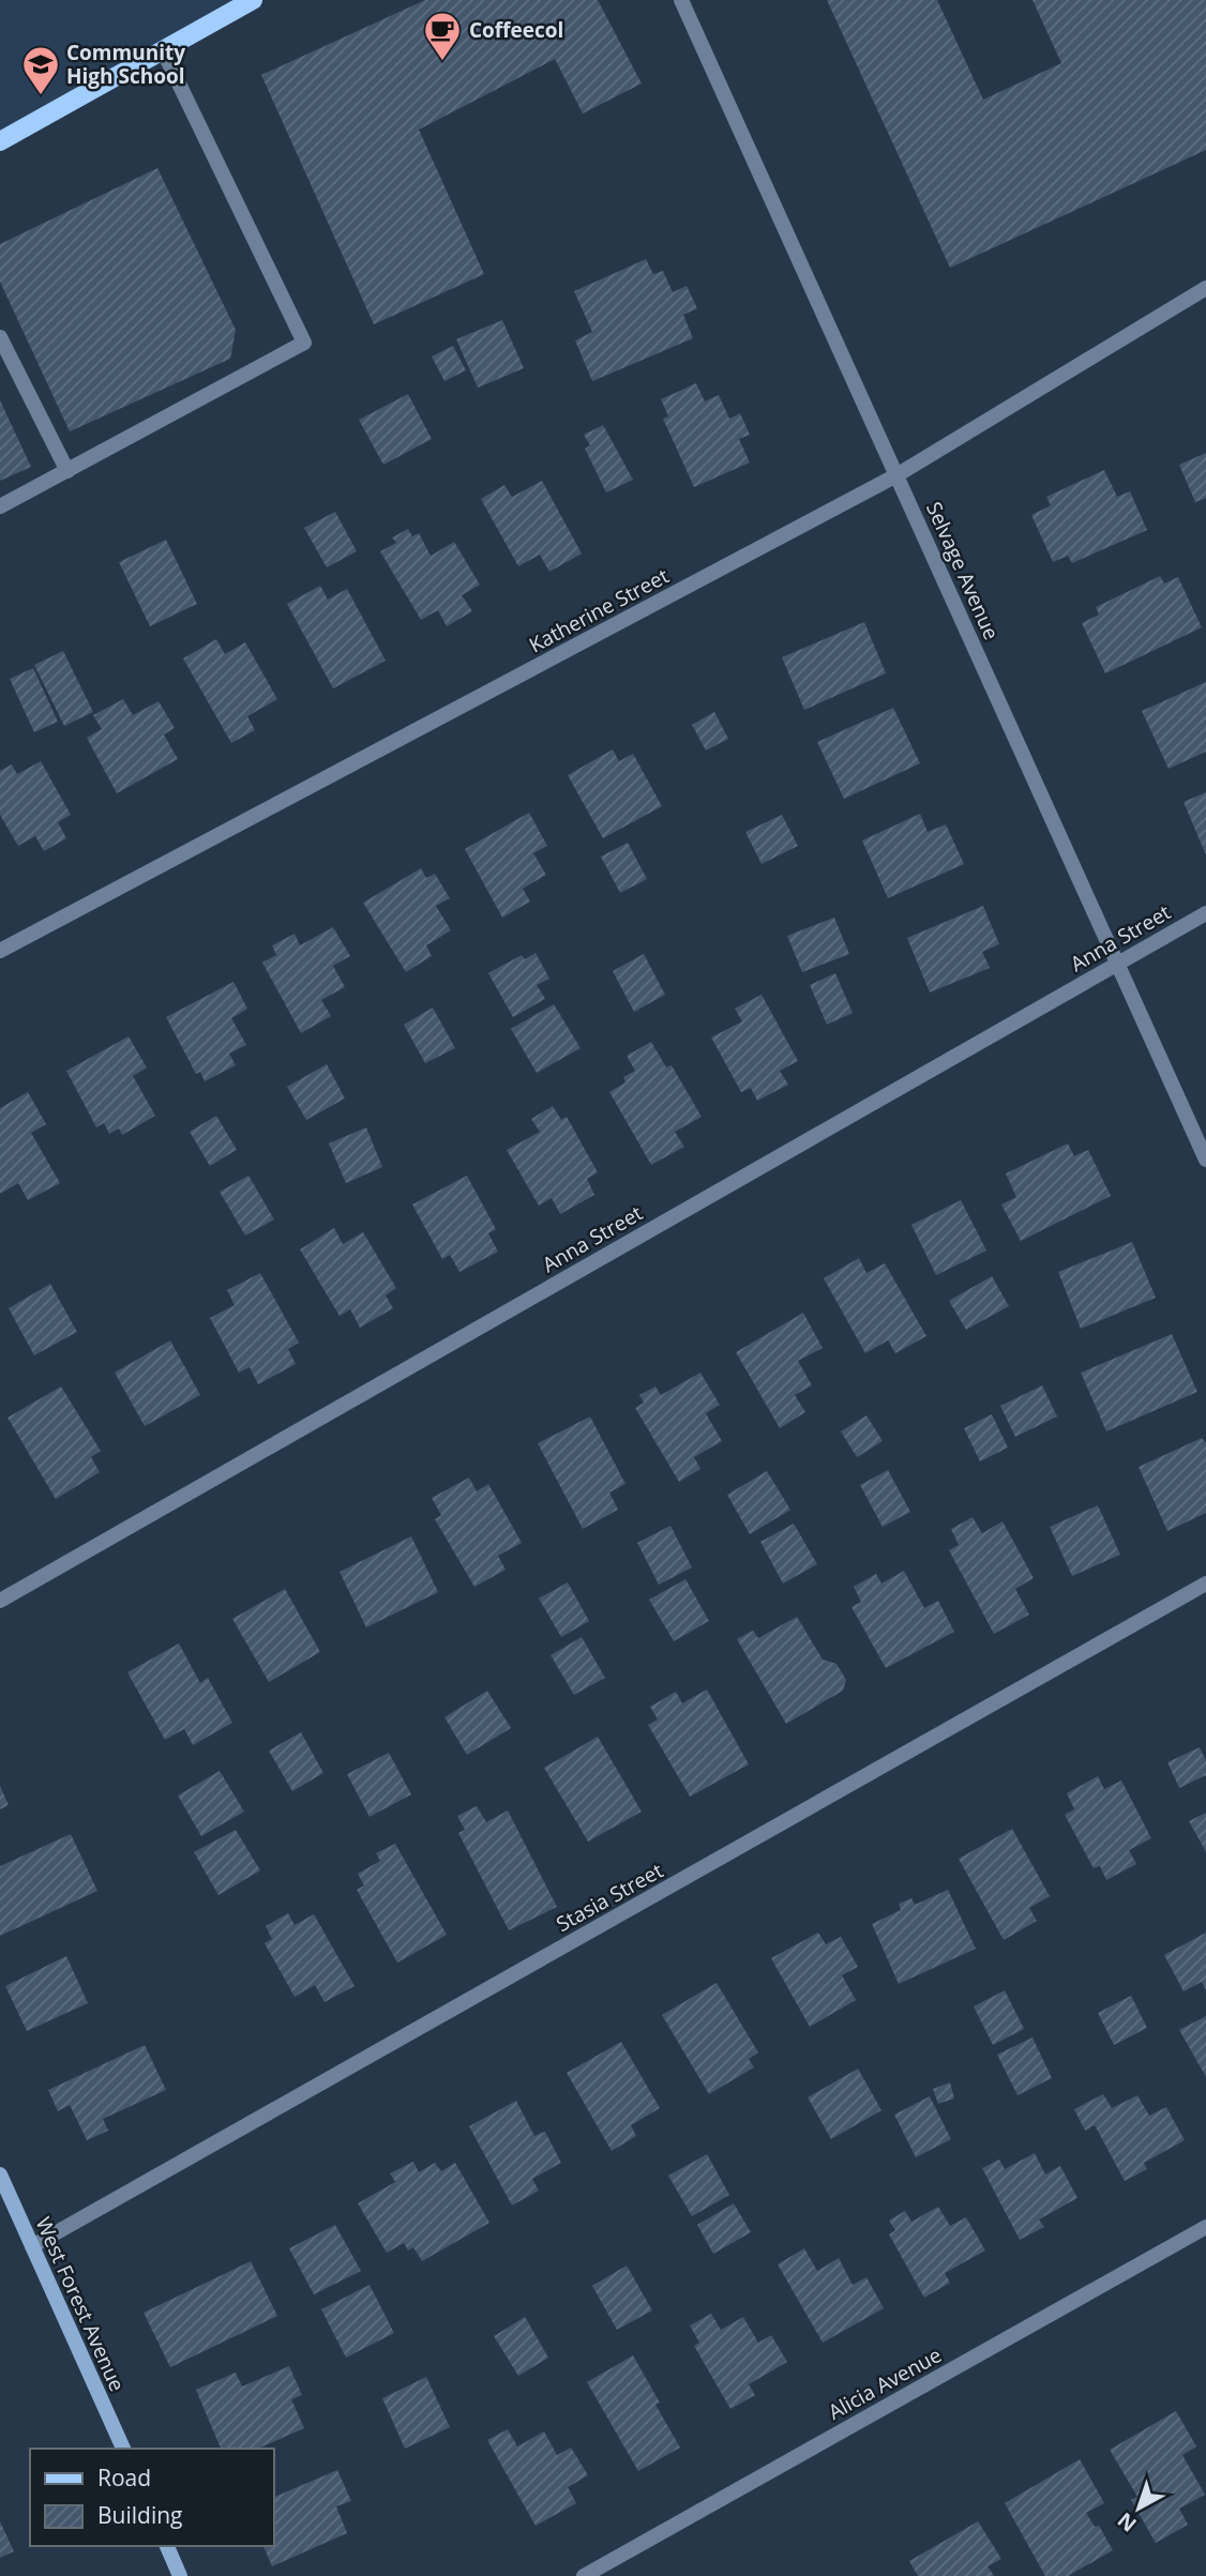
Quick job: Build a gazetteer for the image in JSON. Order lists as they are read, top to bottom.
{
  "streets": {
    "street": [
      "Selvage Avenue",
      "Katherine Street",
      "Anna Street",
      "Stasia Street",
      "West Forest Avenue",
      "Alicia Avenue"
    ]
  },
  "crossings": [
    ["Selvage Avenue", "Katherine Street"],
    ["Selvage Avenue", "Anna Street"],
    ["Stasia Street", "West Forest Avenue"]
  ],
  "places": {
    "cafe": ["Coffeecol"],
    "school or university": ["Community High School"]
  },
  "legend": ["Road", "Building"],
  "north": "bottom left"
}
